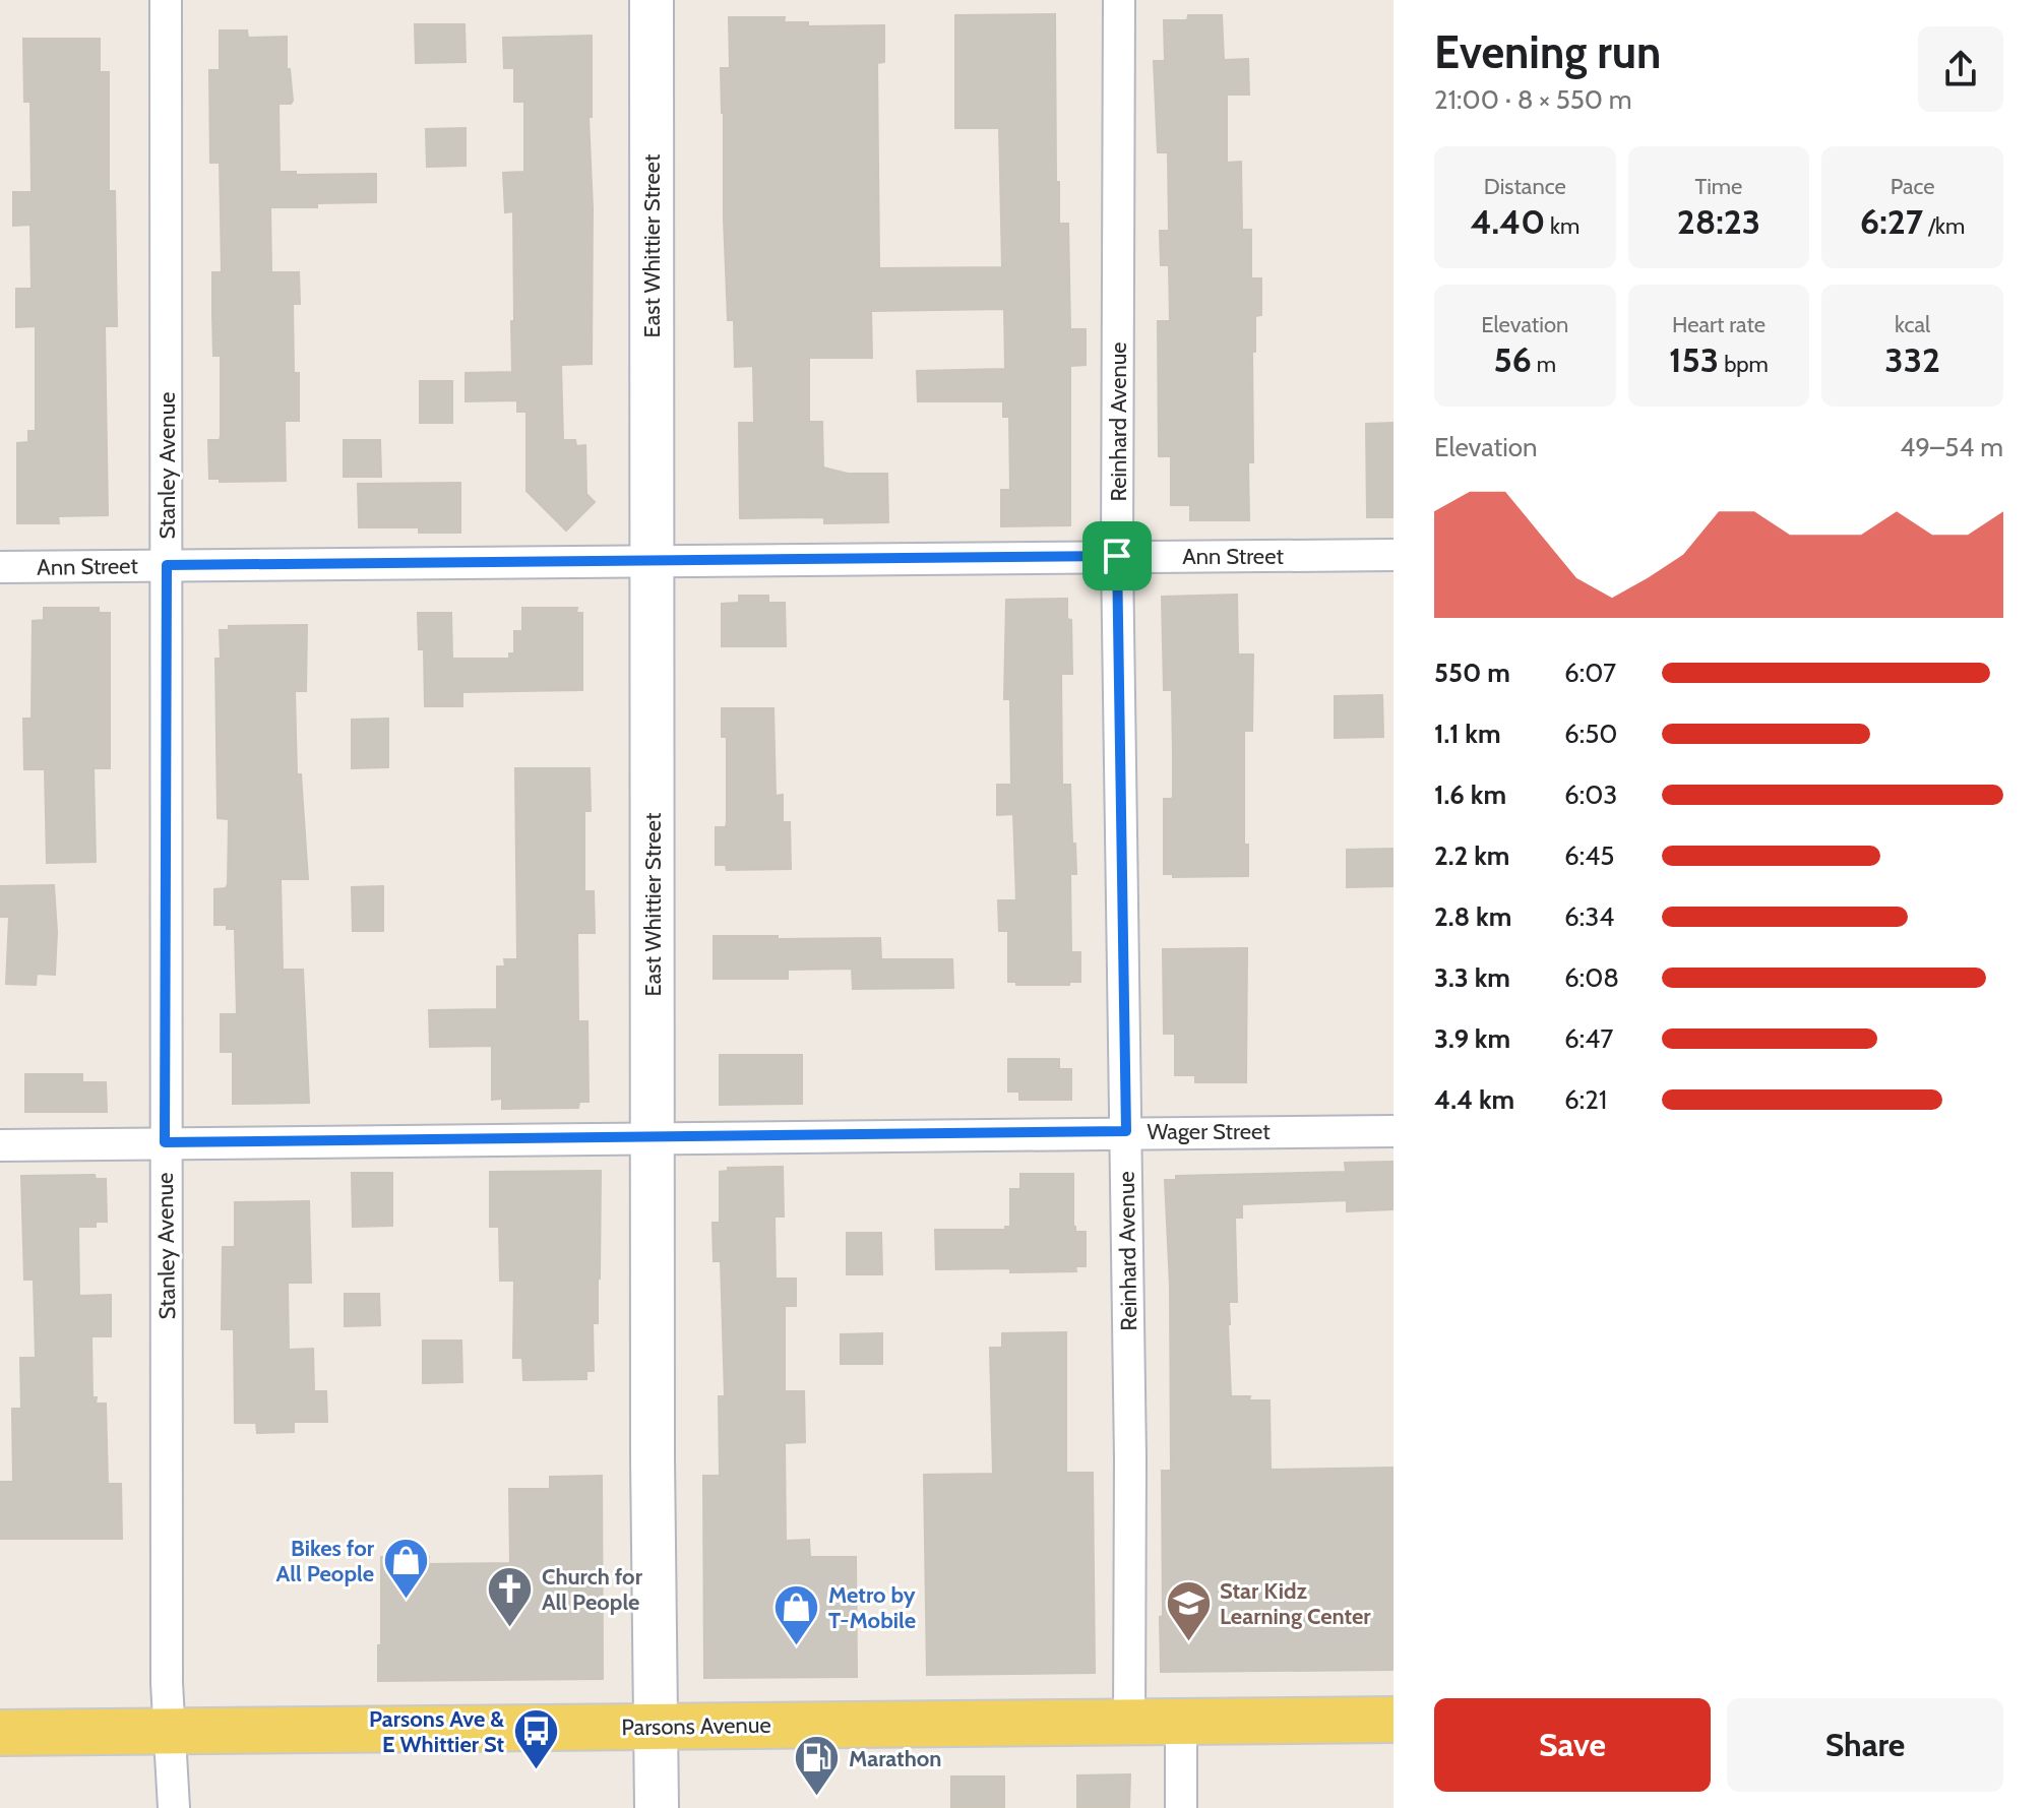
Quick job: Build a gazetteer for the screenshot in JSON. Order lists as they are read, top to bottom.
{
  "streets": {
    "main road": ["Parsons Avenue"],
    "street": [
      "East Whittier Street",
      "Reinhard Avenue",
      "Stanley Avenue",
      "Ann Street",
      "Wager Street"
    ]
  },
  "crossings": [
    ["East Whittier Street", "Ann Street"],
    ["East Whittier Street", "Wager Street"],
    ["East Whittier Street", "Parsons Avenue"],
    ["Reinhard Avenue", "Ann Street"],
    ["Reinhard Avenue", "Wager Street"],
    ["Reinhard Avenue", "Parsons Avenue"],
    ["Stanley Avenue", "Ann Street"],
    ["Stanley Avenue", "Wager Street"],
    ["Stanley Avenue", "Parsons Avenue"]
  ],
  "places": {
    "shop": ["Bikes for All People", "Metro by T-Mobile"],
    "church": ["Church for All People"],
    "school or university": ["Star Kidz Learning Center"],
    "bus stop": ["Parsons Ave & E Whittier St"],
    "fuel station": ["Marathon"]
  },
  "page": {
    "heading": ["Evening run", "21:00 · 8 × 550 m"],
    "stats": [
      ["Distance", "4.40 km"],
      ["Time", "28:23"],
      ["Pace", "6:27 /km"],
      ["Elevation", "56 m"],
      ["Heart rate", "153 bpm"],
      ["kcal", "332"]
    ],
    "chart": ["Elevation", "49–54 m"],
    "list": [
      {
        "name": "550 m",
        "note": "6:07"
      },
      {
        "name": "1.1 km",
        "note": "6:50"
      },
      {
        "name": "1.6 km",
        "note": "6:03"
      },
      {
        "name": "2.2 km",
        "note": "6:45"
      },
      {
        "name": "2.8 km",
        "note": "6:34"
      },
      {
        "name": "3.3 km",
        "note": "6:08"
      },
      {
        "name": "3.9 km",
        "note": "6:47"
      },
      {
        "name": "4.4 km",
        "note": "6:21"
      }
    ],
    "buttons": ["Save", "Share"]
  }
}
